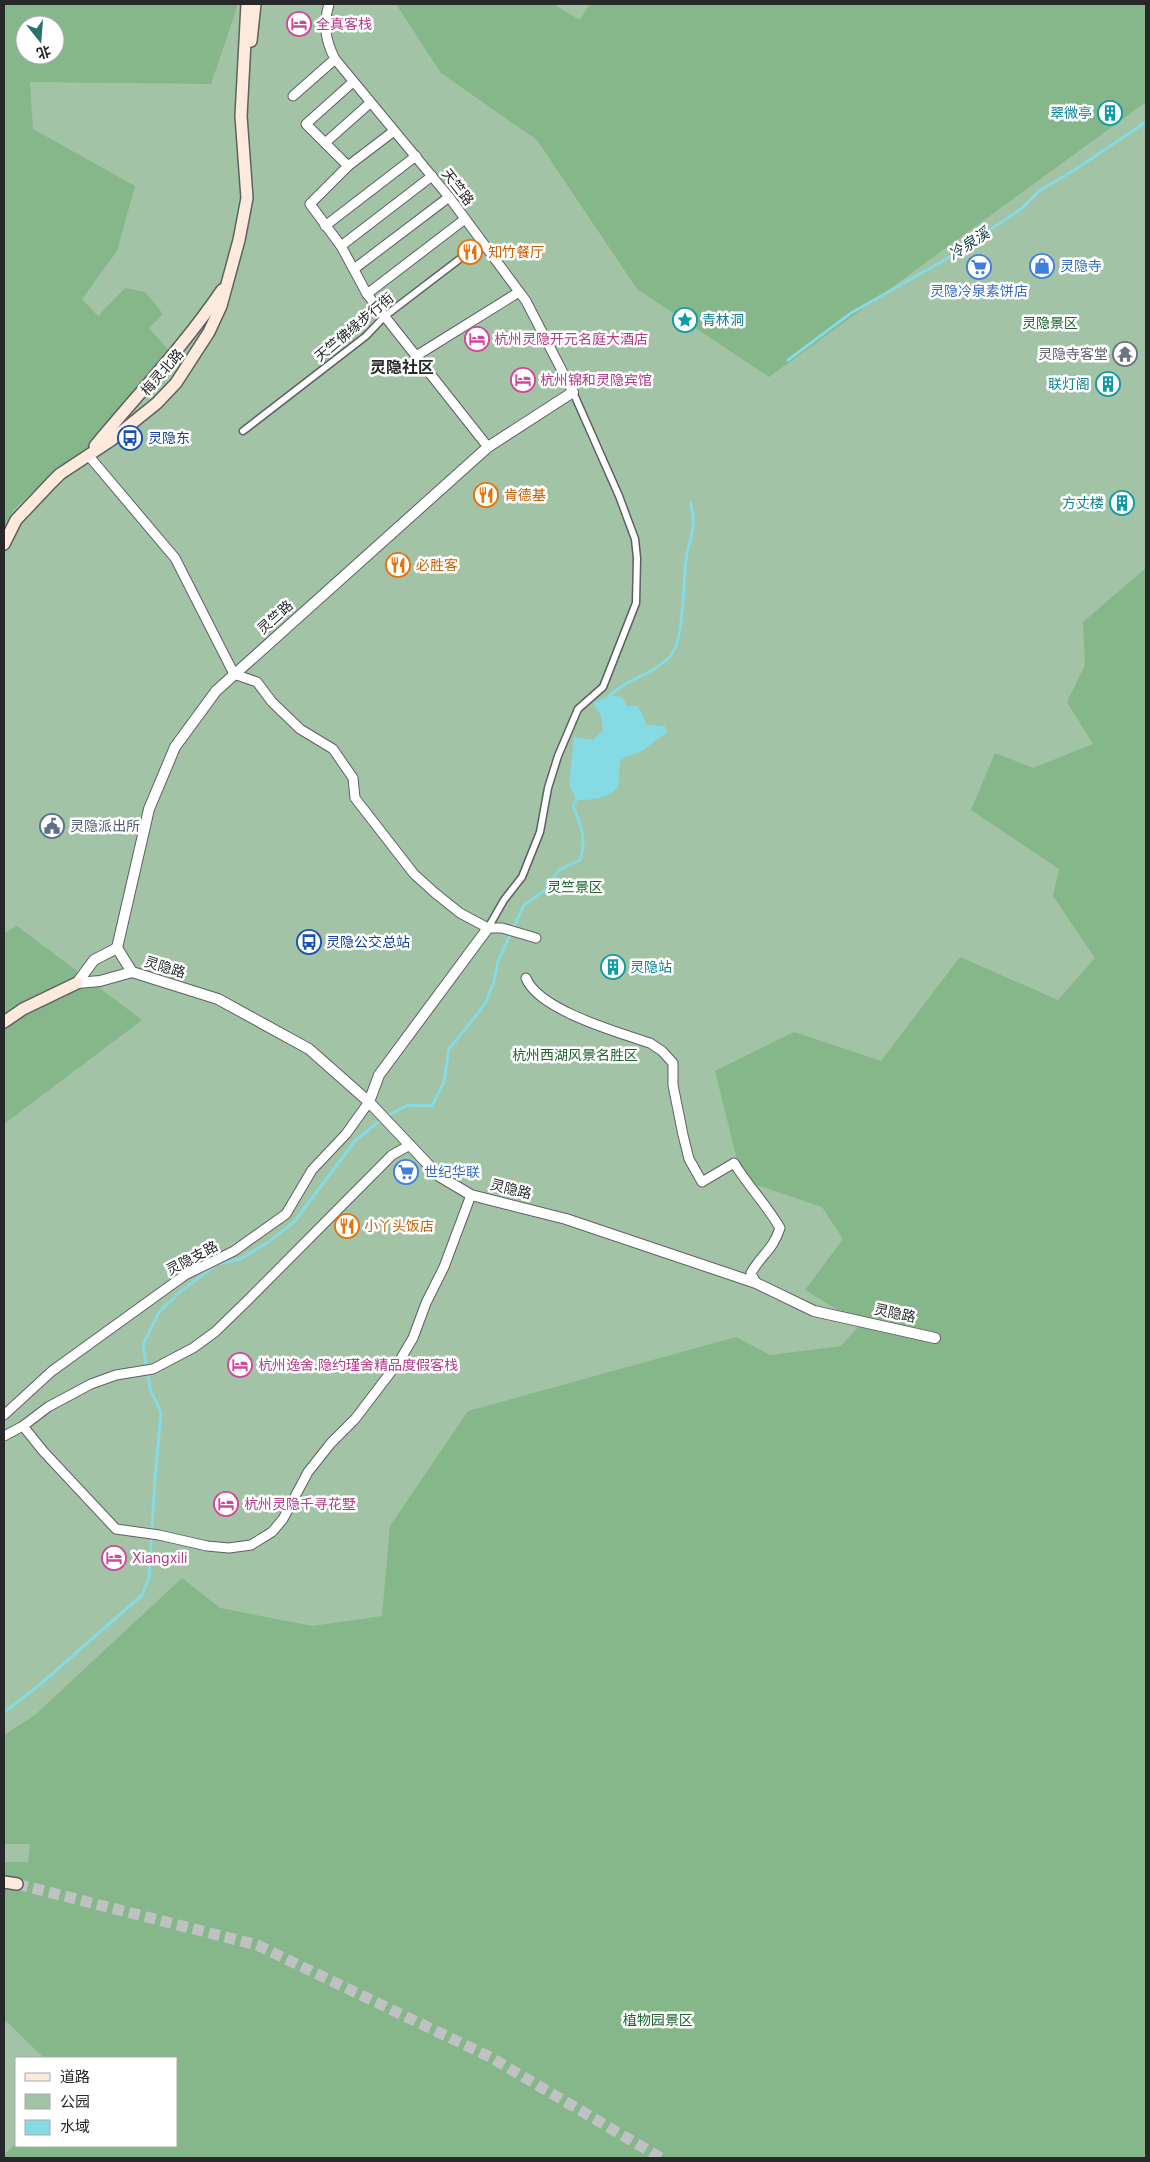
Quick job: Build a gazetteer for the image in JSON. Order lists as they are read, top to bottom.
{
  "streets": {
    "main road": ["梅灵北路"],
    "street": [
      "天竺路",
      "天竺佛缘步行街",
      "灵竺路",
      "灵隐路",
      "灵隐支路"
    ]
  },
  "crossings": [
    ["天竺路", "天竺佛缘步行街"],
    ["天竺路", "灵竺路"],
    ["灵隐路", "灵隐支路"]
  ],
  "districts": ["灵隐社区"],
  "water": ["冷泉溪"],
  "parks": [
    "灵隐景区",
    "灵竺景区",
    "杭州西湖风景名胜区",
    "植物园景区"
  ],
  "places": {
    "hotel": [
      "全真客栈",
      "杭州灵隐开元名庭大酒店",
      "杭州锦和灵隐宾馆",
      "杭州逸舍.隐约瑾舍精品度假客栈",
      "杭州灵隐千寻花墅",
      "Xiangxili"
    ],
    "building": [
      "翠微亭",
      "联灯阁",
      "方丈楼",
      "灵隐站"
    ],
    "restaurant": [
      "知竹餐厅",
      "肯德基",
      "必胜客",
      "小丫头饭店"
    ],
    "shop": ["灵隐寺"],
    "supermarket": ["灵隐冷泉素饼店", "世纪华联"],
    "place": ["青林洞"],
    "temple": ["灵隐寺客堂"],
    "bus stop": ["灵隐东", "灵隐公交总站"],
    "public building": ["灵隐派出所"]
  },
  "legend": ["道路", "公园", "水域"],
  "north": "bottom"
}
